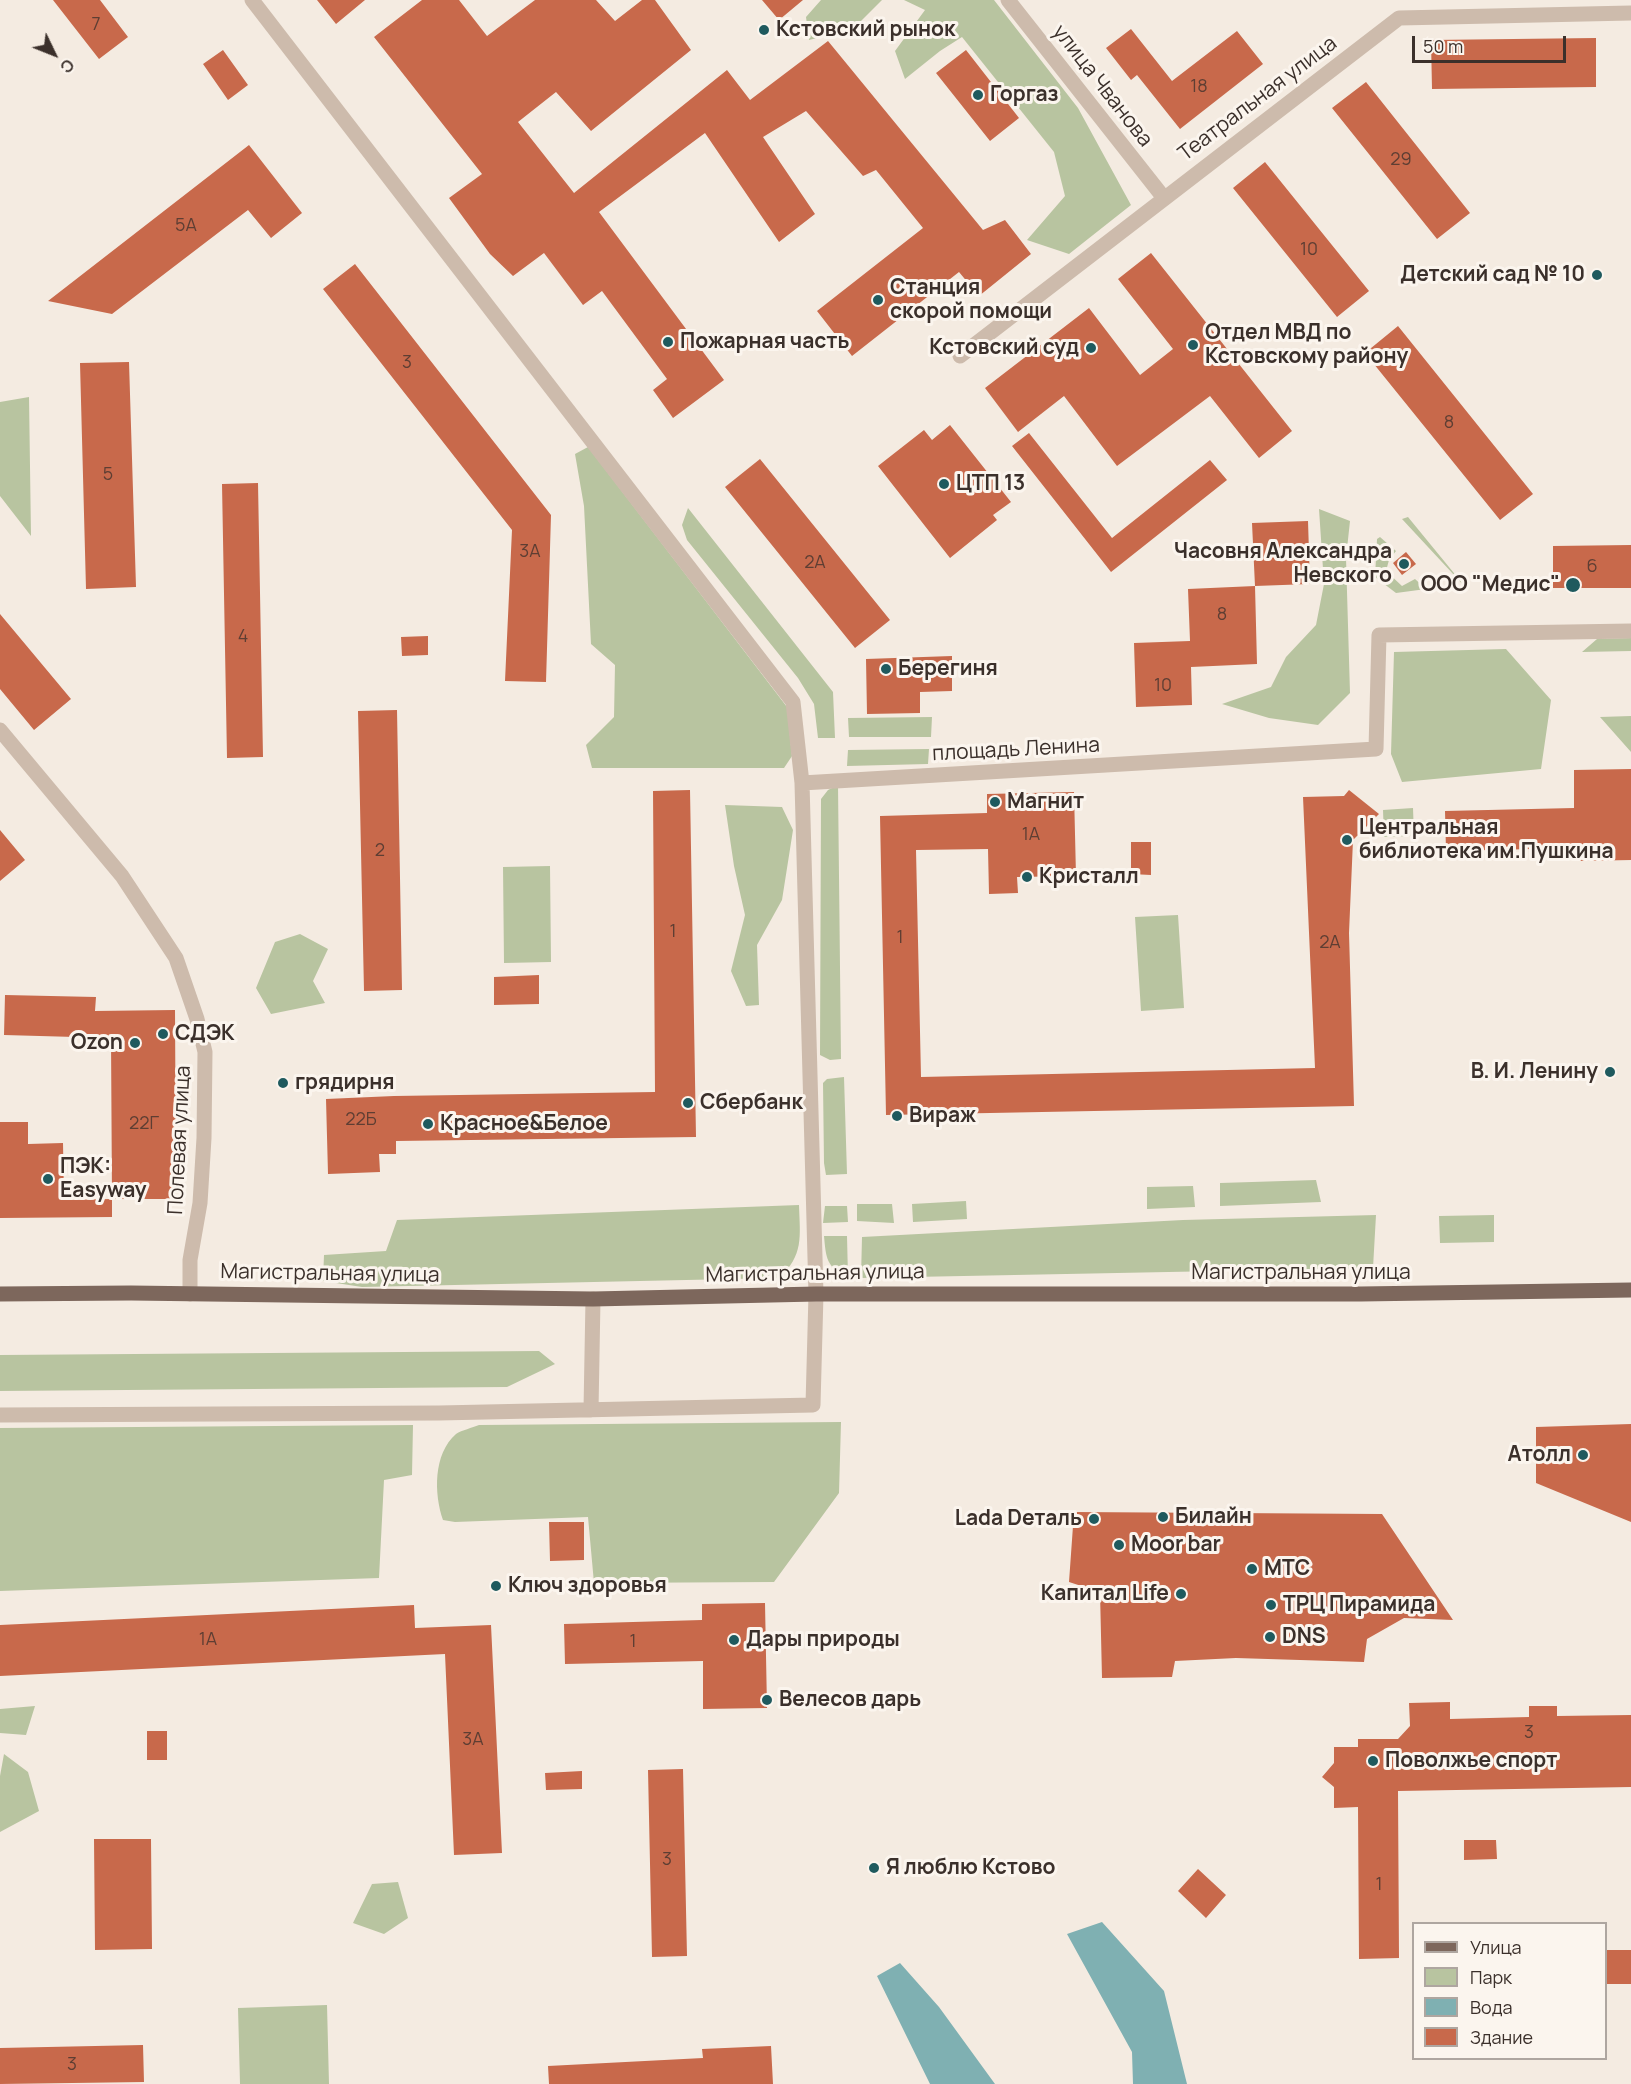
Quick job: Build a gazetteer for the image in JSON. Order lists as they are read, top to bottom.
{
  "streets": {
    "main road": ["Магистральная улица"],
    "street": [
      "улица Чванова",
      "Театральная улица",
      "площадь Ленина",
      "Полевая улица"
    ]
  },
  "crossings": [
    ["улица Чванова", "Театральная улица"],
    ["Полевая улица", "Магистральная улица"]
  ],
  "places": [
    "Кстовский рынок",
    "Горгаз",
    "Детский сад № 10",
    "Станция скорой помощи",
    "Пожарная часть",
    "Отдел МВД по Кстовскому району",
    "Кстовский суд",
    "ЦТП 13",
    "Часовня Александра Невского",
    "ООО \"Медис\"",
    "Берегиня",
    "Магнит",
    "Центральная библиотека им.Пушкина",
    "Кристалл",
    "СДЭК",
    "Ozon",
    "В. И. Ленину",
    "грядирня",
    "Сбербанк",
    "Вираж",
    "Красное&Белое",
    "ПЭК: Easyway",
    "Атолл",
    "Билайн",
    "Lada Dеталь",
    "Moor bar",
    "МТС",
    "Ключ здоровья",
    "Капитал Life",
    "ТРЦ Пирамида",
    "DNS",
    "Дары природы",
    "Велесов дарь",
    "Поволжье спорт",
    "Я люблю Кстово"
  ],
  "house_numbers": [
    "7",
    "18",
    "29",
    "5А",
    "10",
    "3",
    "8",
    "5",
    "3А",
    "2А",
    "6",
    "8",
    "4",
    "10",
    "1А",
    "2",
    "1",
    "1",
    "2А",
    "22Б",
    "22Г",
    "1А",
    "1",
    "3",
    "3А",
    "3",
    "1",
    "3"
  ],
  "legend": [
    "Улица",
    "Парк",
    "Вода",
    "Здание"
  ],
  "scale_bar": "50 m",
  "north": "bottom right"
}
